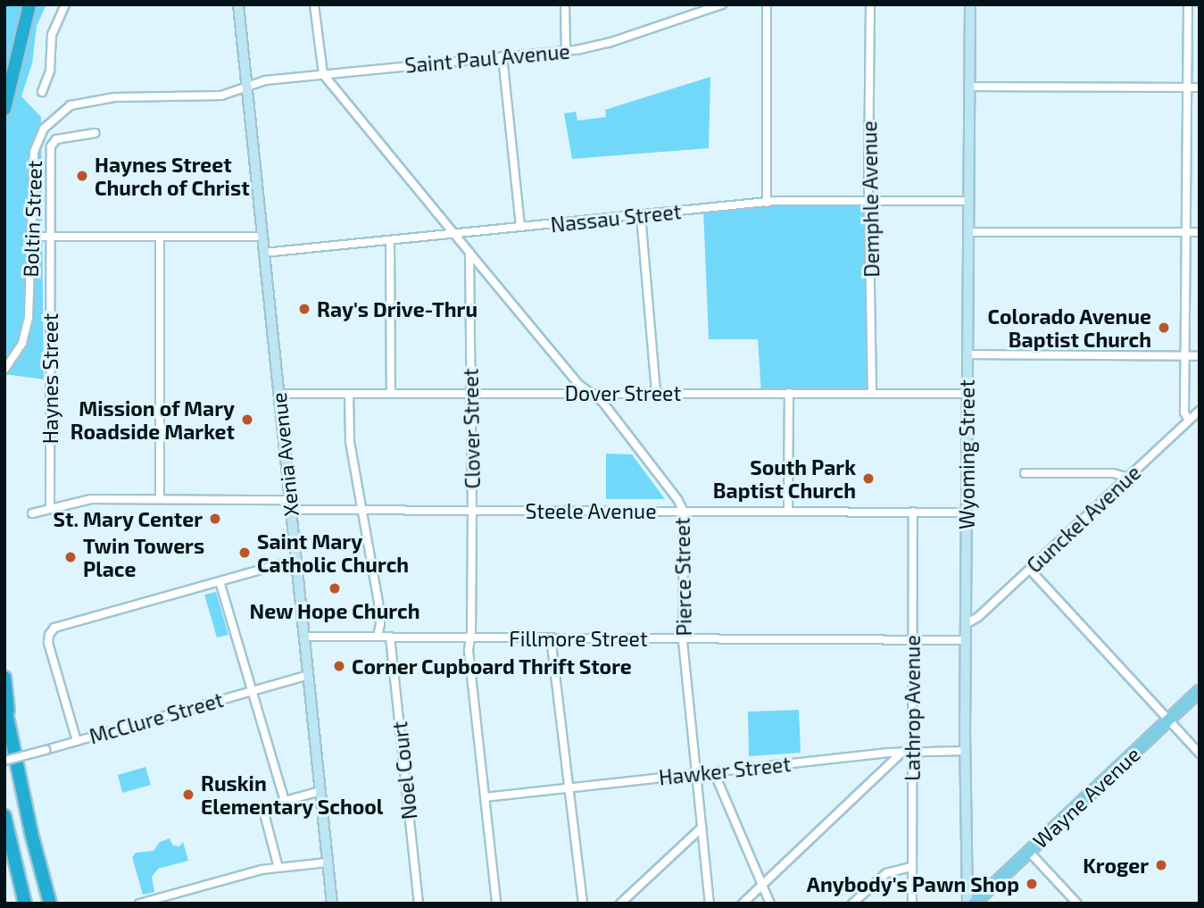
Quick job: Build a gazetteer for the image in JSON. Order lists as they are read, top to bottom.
{
  "streets": {
    "main road": ["Wayne Avenue"],
    "street": [
      "Saint Paul Avenue",
      "Demphle Avenue",
      "Nassau Street",
      "Boltin Street",
      "Haynes Street",
      "Dover Street",
      "Clover Street",
      "Xenia Avenue",
      "Wyoming Street",
      "Steele Avenue",
      "Gunckel Avenue",
      "Pierce Street",
      "Fillmore Street",
      "Lathrop Avenue",
      "McClure Street",
      "Noel Court",
      "Hawker Street"
    ]
  },
  "crossings": [
    ["Saint Paul Avenue", "Boltin Street"],
    ["Saint Paul Avenue", "Xenia Avenue"],
    ["Demphle Avenue", "Nassau Street"],
    ["Demphle Avenue", "Dover Street"],
    ["Nassau Street", "Xenia Avenue"],
    ["Nassau Street", "Wyoming Street"],
    ["Boltin Street", "Xenia Avenue"],
    ["Haynes Street", "Steele Avenue"],
    ["Dover Street", "Clover Street"],
    ["Dover Street", "Xenia Avenue"],
    ["Dover Street", "Wyoming Street"],
    ["Dover Street", "Pierce Street"],
    ["Clover Street", "Steele Avenue"],
    ["Clover Street", "Pierce Street"],
    ["Clover Street", "Fillmore Street"],
    ["Clover Street", "Hawker Street"],
    ["Xenia Avenue", "Steele Avenue"],
    ["Xenia Avenue", "Fillmore Street"],
    ["Xenia Avenue", "McClure Street"],
    ["Wyoming Street", "Steele Avenue"],
    ["Wyoming Street", "Gunckel Avenue"],
    ["Wyoming Street", "Fillmore Street"],
    ["Wyoming Street", "Hawker Street"],
    ["Steele Avenue", "Pierce Street"],
    ["Steele Avenue", "Lathrop Avenue"],
    ["Pierce Street", "Fillmore Street"],
    ["Pierce Street", "Hawker Street"],
    ["Fillmore Street", "Lathrop Avenue"],
    ["Fillmore Street", "Noel Court"],
    ["Lathrop Avenue", "Hawker Street"]
  ],
  "places": [
    "Haynes Street Church of Christ",
    "Ray's Drive-Thru",
    "Colorado Avenue Baptist Church",
    "Mission of Mary Roadside Market",
    "South Park Baptist Church",
    "St. Mary Center",
    "Saint Mary Catholic Church",
    "Twin Towers Place",
    "New Hope Church",
    "Corner Cupboard Thrift Store",
    "Ruskin Elementary School",
    "Kroger",
    "Anybody's Pawn Shop"
  ]
}
